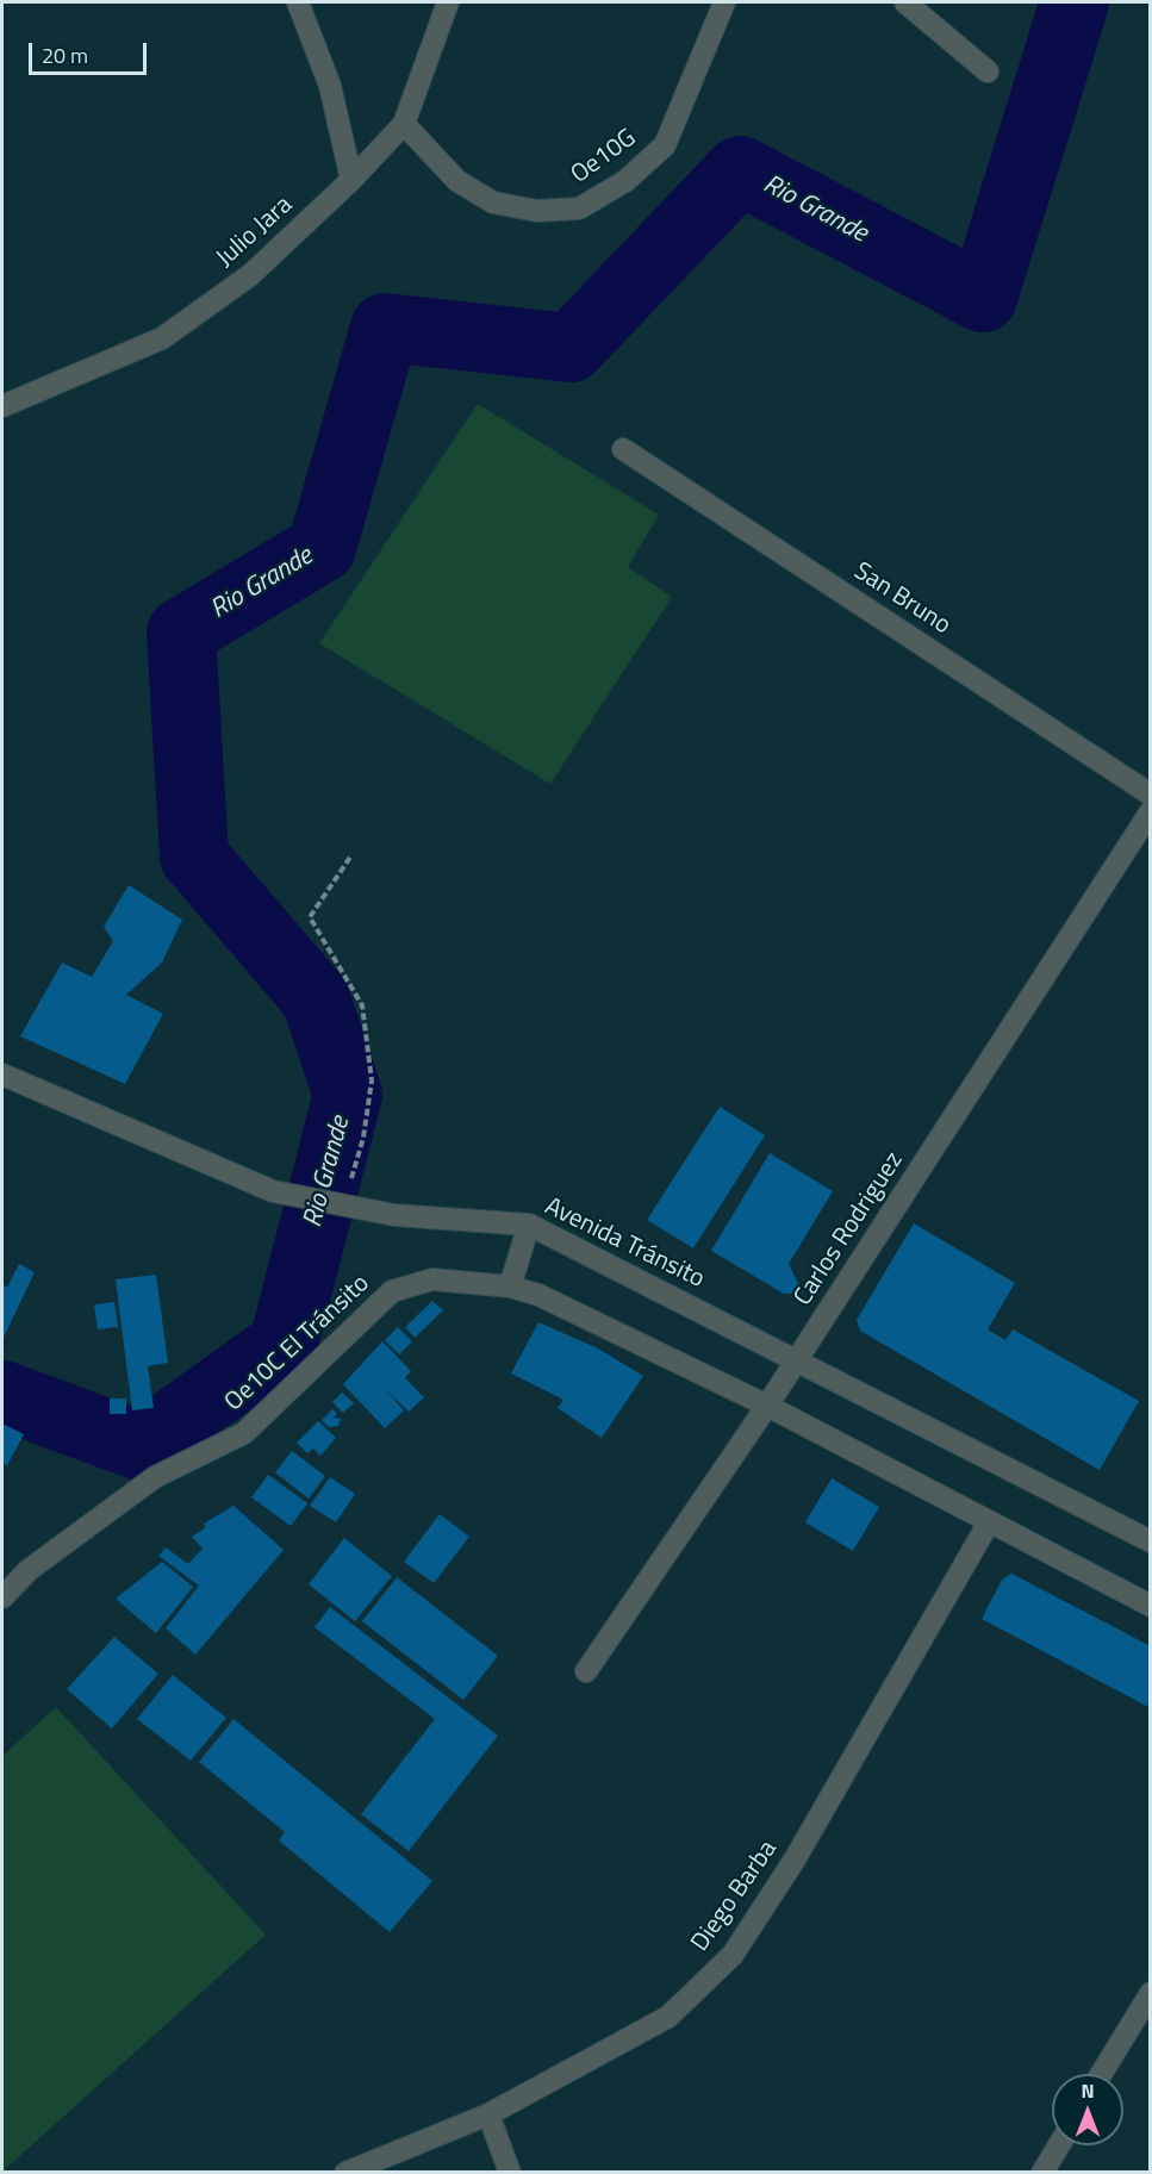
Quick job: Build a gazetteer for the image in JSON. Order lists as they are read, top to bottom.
{
  "streets": {
    "street": [
      "Oe10G",
      "Julio Jara",
      "San Bruno",
      "Carlos Rodriguez",
      "Avenida Tránsito",
      "Oe10C El Tránsito",
      "Diego Barba"
    ]
  },
  "crossings": [
    ["Oe10G", "Julio Jara"],
    ["Carlos Rodriguez", "Avenida Tránsito"]
  ],
  "water": ["Rio Grande"],
  "scale_bar": "20 m",
  "north": "top"
}
